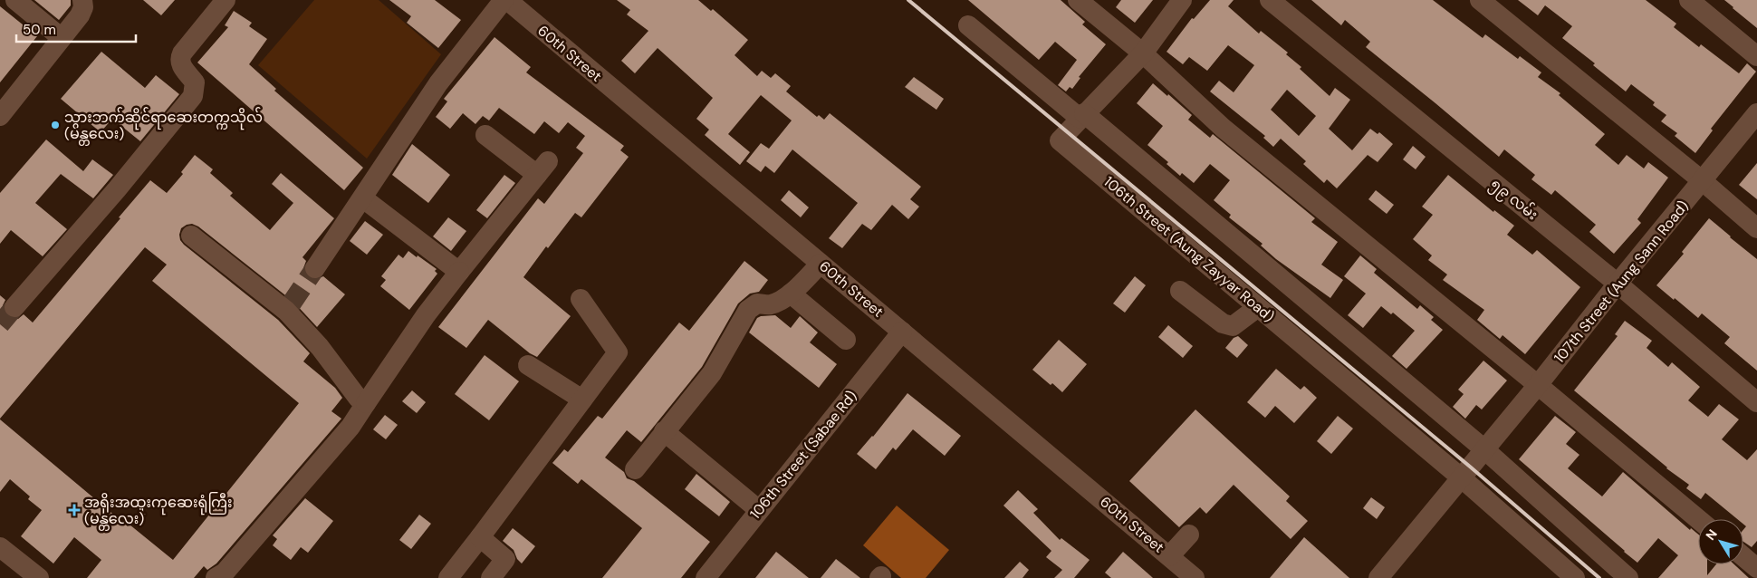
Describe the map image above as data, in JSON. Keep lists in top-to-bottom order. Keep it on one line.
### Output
{"streets":{"street":["60th Street","၅၉ လမ်း","106th Street (Aung Zayyar Road)","107th Street (Aung Sann Road)","106th Street (Sabae Rd)"]},"crossings":[["60th Street","106th Street (Sabae Rd)"],["၅၉ လမ်း","107th Street (Aung Sann Road)"],["106th Street (Aung Zayyar Road)","107th Street (Aung Sann Road)"]],"places":{"other":["သွားဘက်ဆိုင်ရာဆေးတက္ကသိုလ် (မန္တလေး)"],"health":["အရိုးအထူးကုဆေးရုံကြီး (မန္တလေး)"]},"scale_bar":"50 m","north":"top left"}
